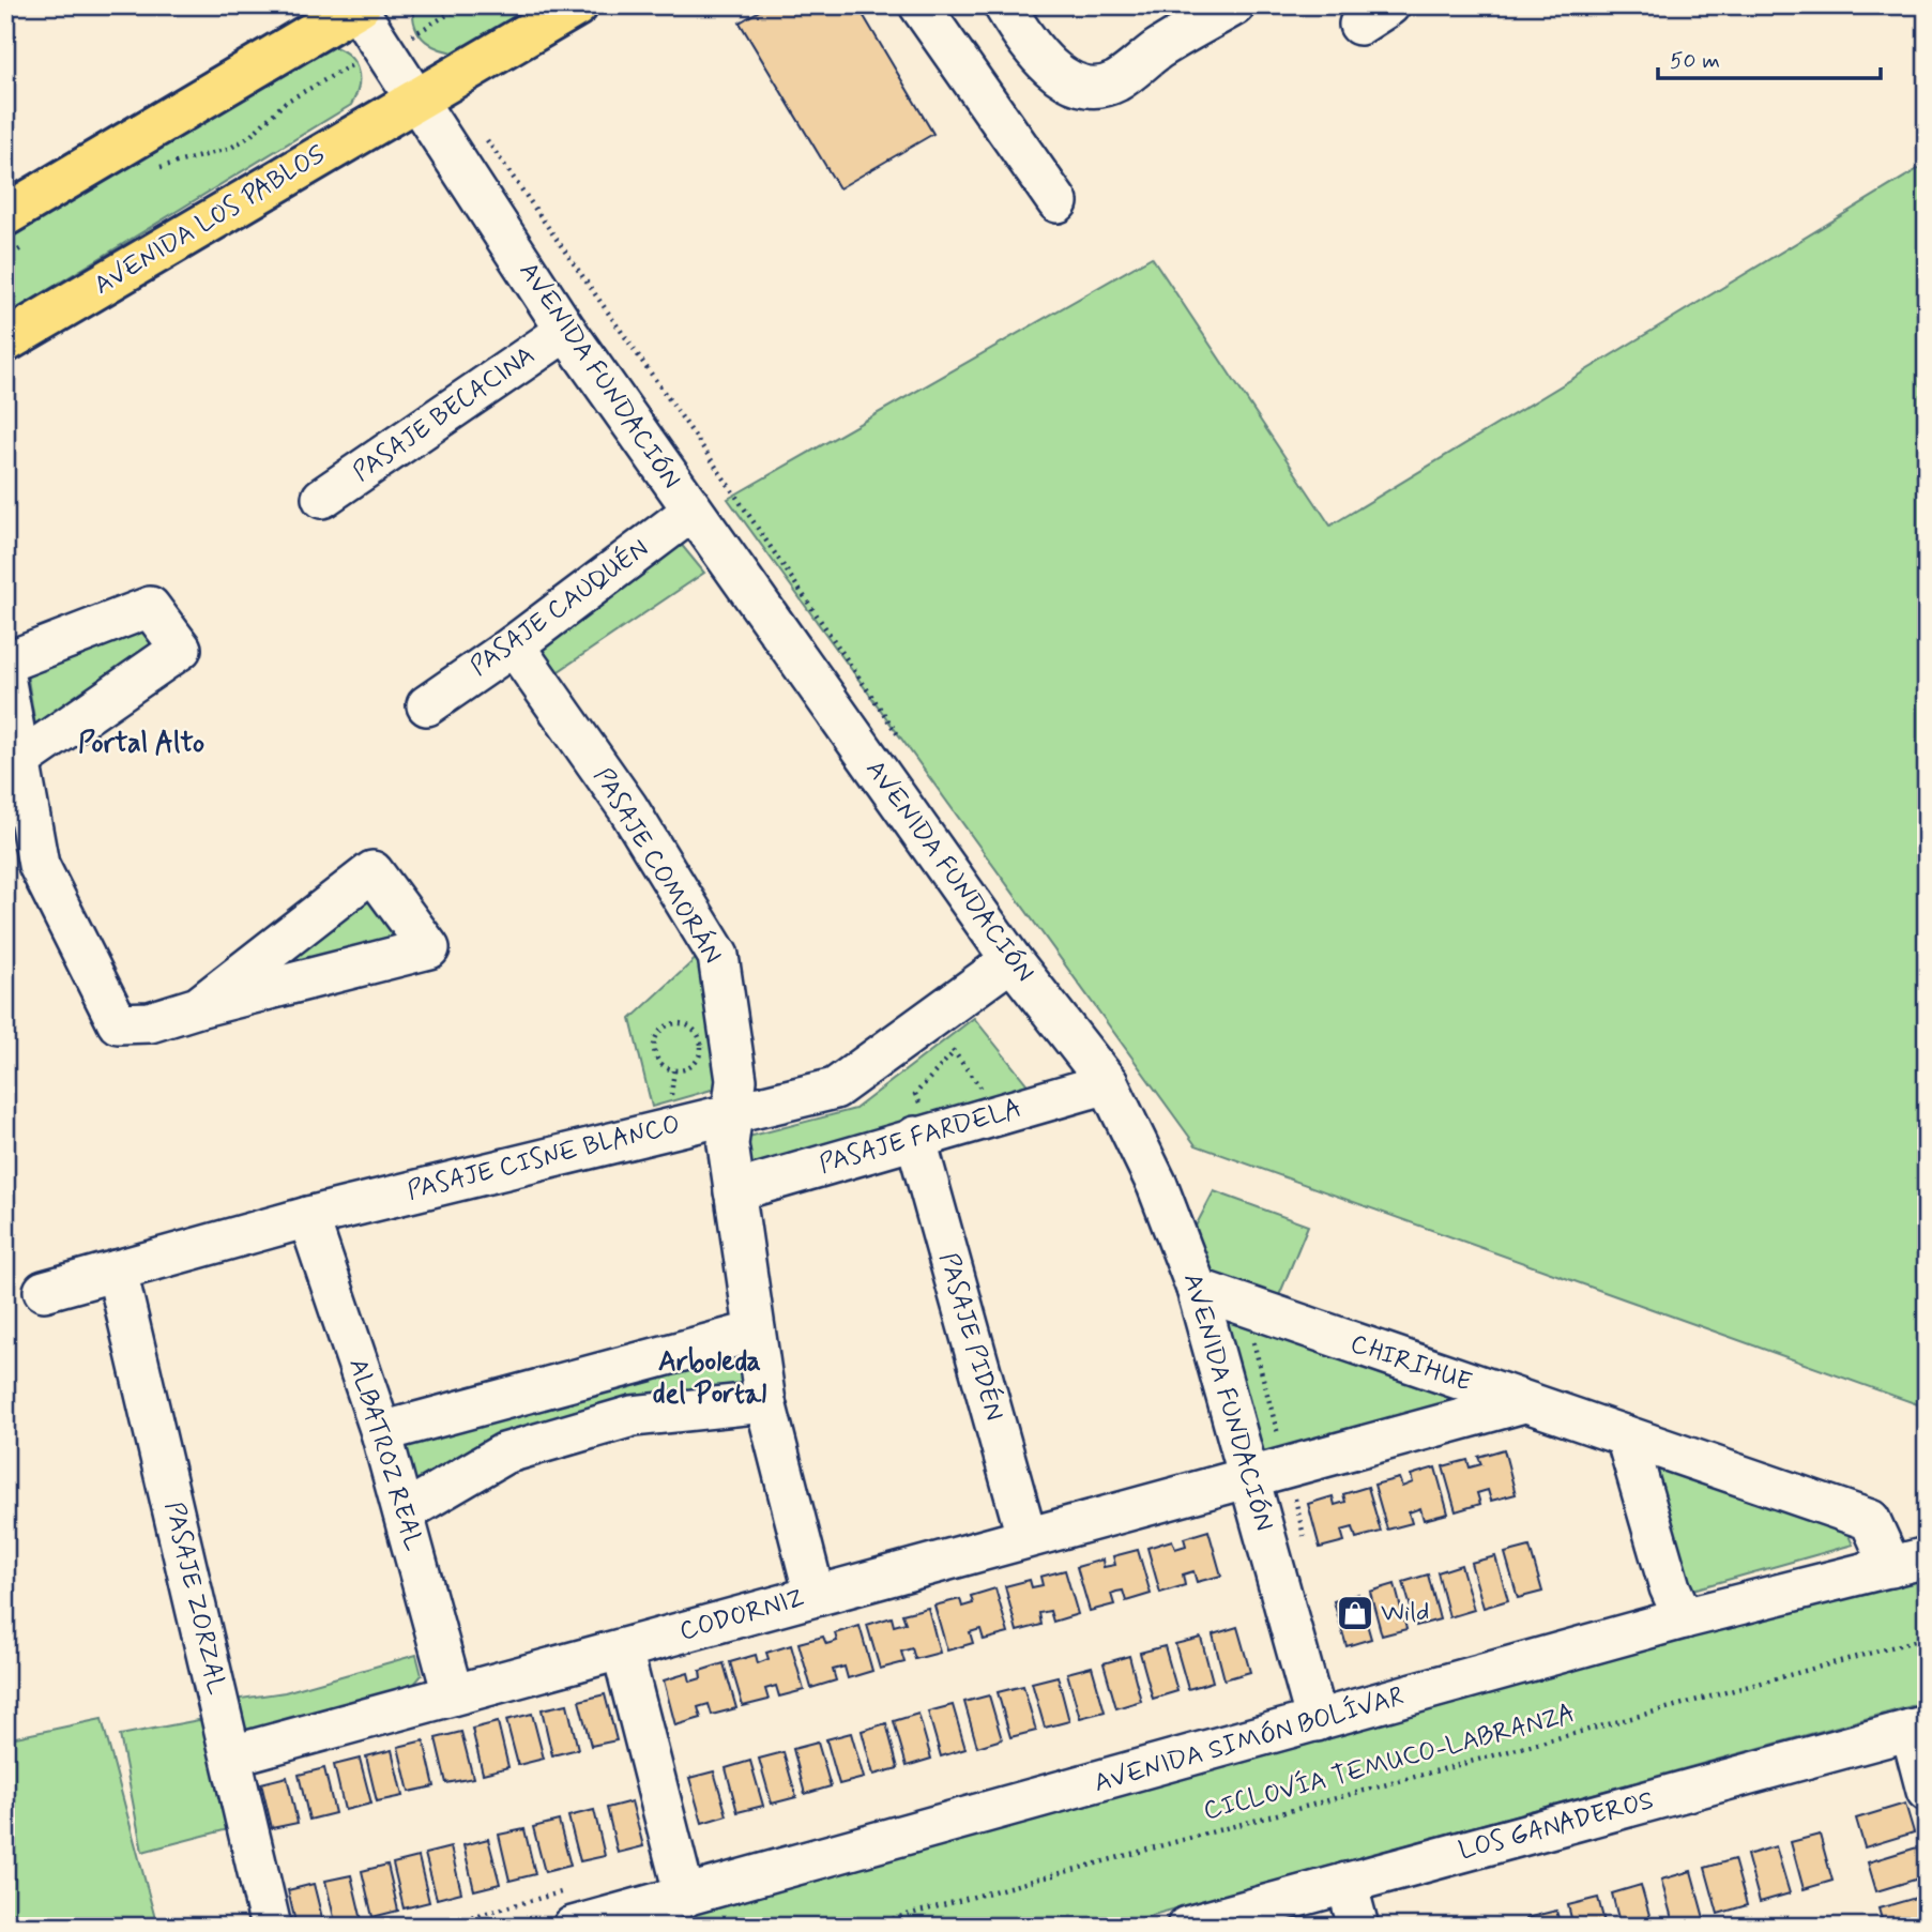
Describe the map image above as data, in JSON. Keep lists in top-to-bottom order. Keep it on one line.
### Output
{"streets":{"main road":["AVENIDA LOS PABLOS"],"street":["AVENIDA FUNDACIÓN","PASAJE BECACINA","PASAJE CAUQUÉN","PASAJE COMORÁN","PASAJE FARDELA","PASAJE CISNE BLANCO","PASAJE PIDÉN","CHIRIHUE","ALBATROZ REAL","PASAJE ZORZAL","CODORNIZ","AVENIDA SIMÓN BOLÍVAR","LOS GANADEROS"],"path":["CICLOVÍA TEMUCO-LABRANZA"]},"crossings":[["AVENIDA LOS PABLOS","AVENIDA FUNDACIÓN"],["AVENIDA FUNDACIÓN","PASAJE BECACINA"],["AVENIDA FUNDACIÓN","PASAJE CAUQUÉN"],["AVENIDA FUNDACIÓN","PASAJE FARDELA"],["AVENIDA FUNDACIÓN","PASAJE CISNE BLANCO"],["AVENIDA FUNDACIÓN","CHIRIHUE"],["AVENIDA FUNDACIÓN","CODORNIZ"],["AVENIDA FUNDACIÓN","AVENIDA SIMÓN BOLÍVAR"],["PASAJE CAUQUÉN","PASAJE COMORÁN"],["PASAJE COMORÁN","PASAJE FARDELA"],["PASAJE COMORÁN","PASAJE CISNE BLANCO"],["PASAJE COMORÁN","CODORNIZ"],["PASAJE FARDELA","PASAJE PIDÉN"],["PASAJE CISNE BLANCO","ALBATROZ REAL"],["PASAJE CISNE BLANCO","PASAJE ZORZAL"],["PASAJE PIDÉN","CODORNIZ"],["CHIRIHUE","CODORNIZ"],["CHIRIHUE","AVENIDA SIMÓN BOLÍVAR"],["ALBATROZ REAL","CODORNIZ"],["PASAJE ZORZAL","CODORNIZ"]],"districts":["Portal Alto","Arboleda del Portal"],"places":{"shop":["Wild"]},"scale_bar":"50 m"}
